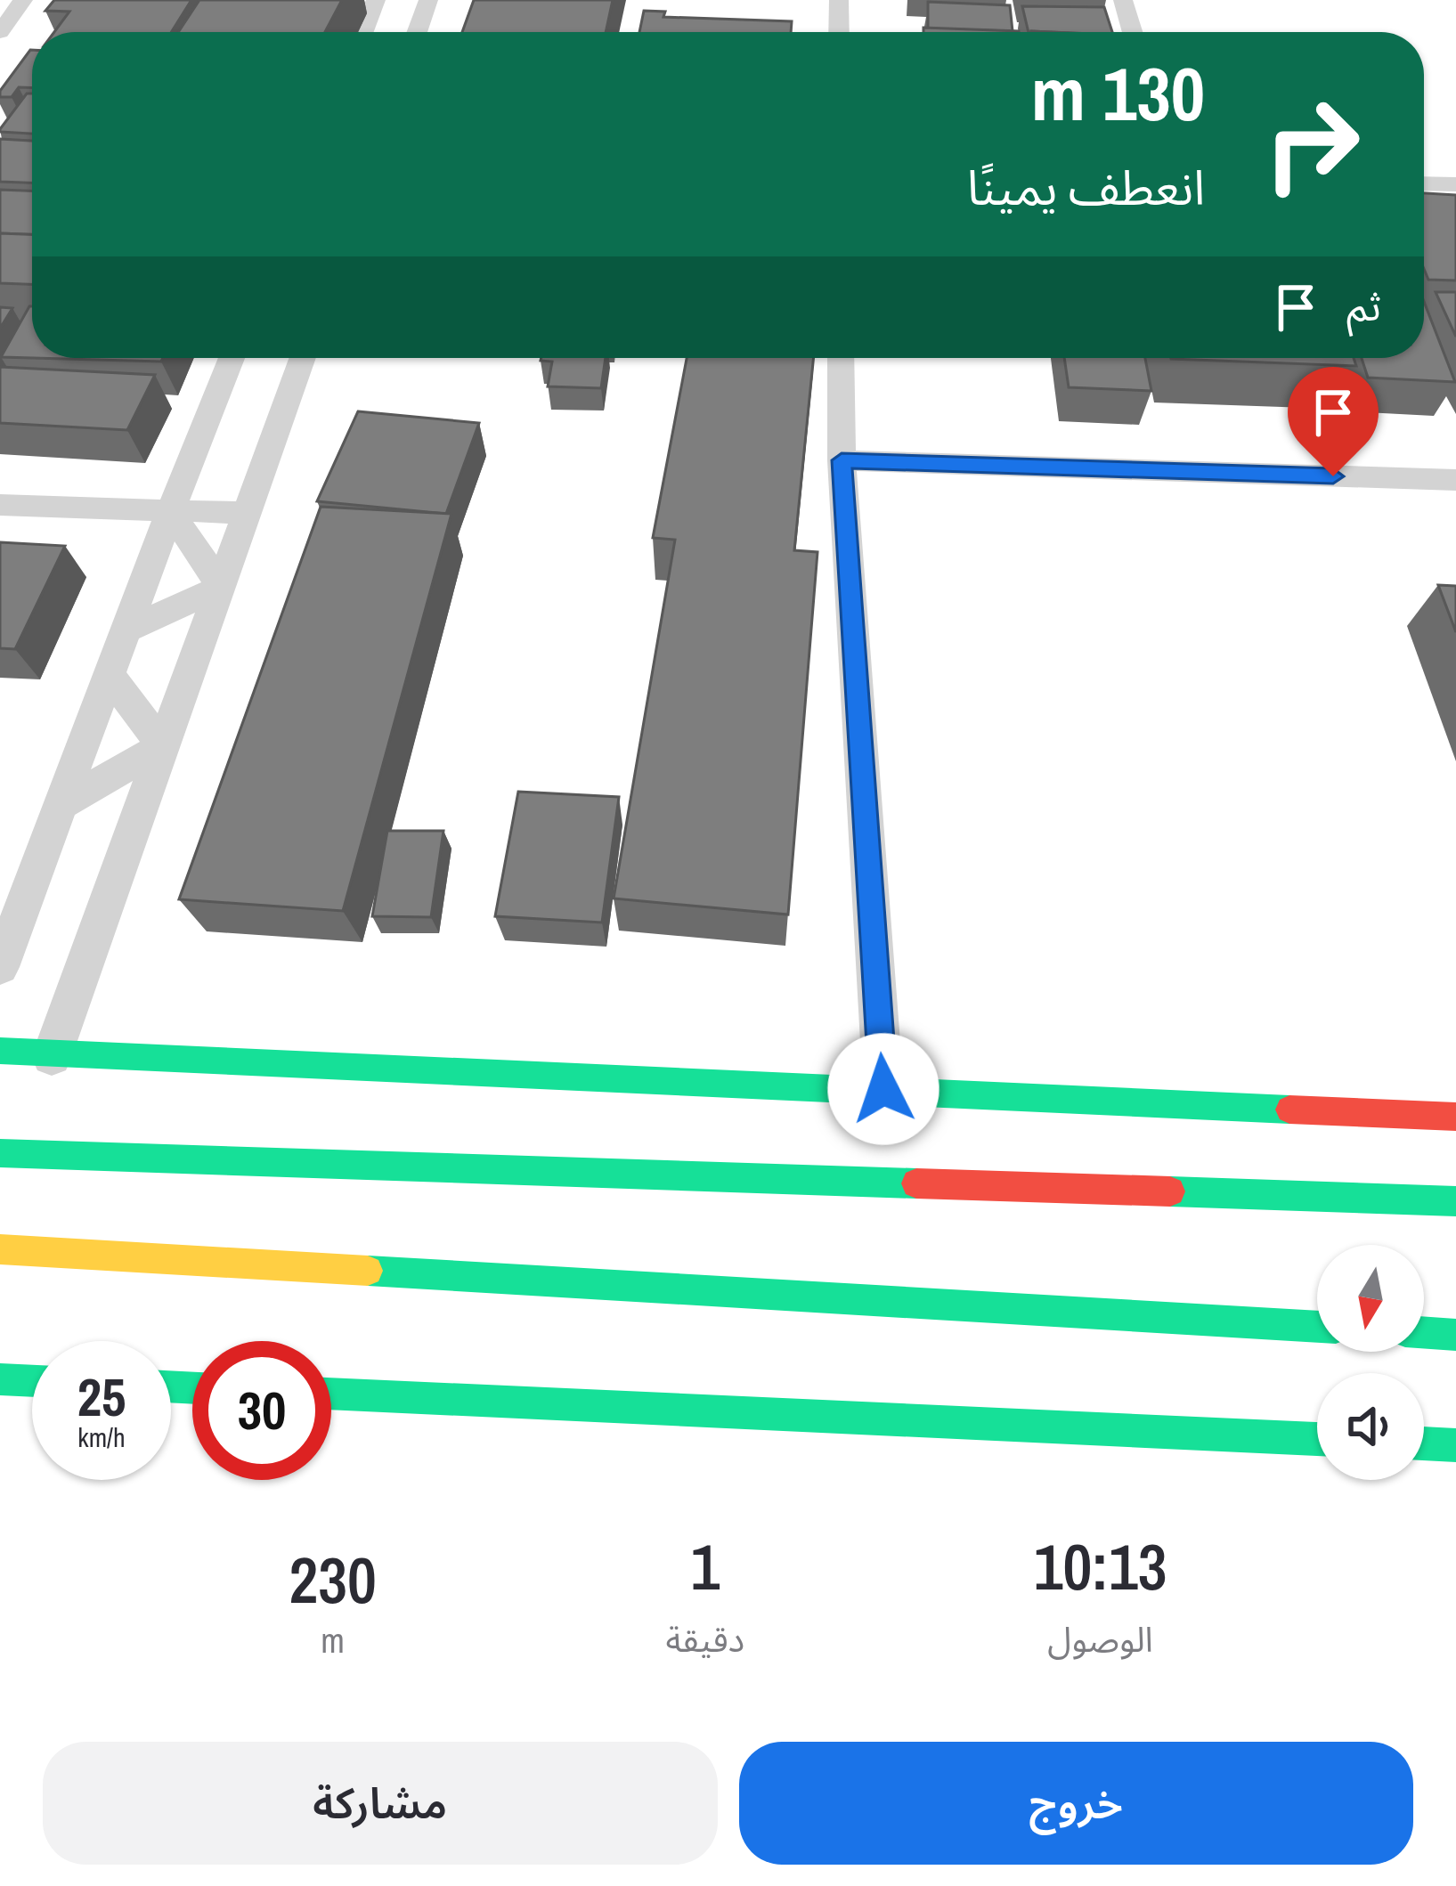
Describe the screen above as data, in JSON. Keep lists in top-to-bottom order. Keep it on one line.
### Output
{"north":"bottom","page":{"turn":["130 m","انعطف يمينًا"],"then":"ثم","speed":"25 km/h","limit":"30","eta":["10:13","الوصول","1","دقيقة","230","m"],"buttons":["خروج","مشاركة"]}}
